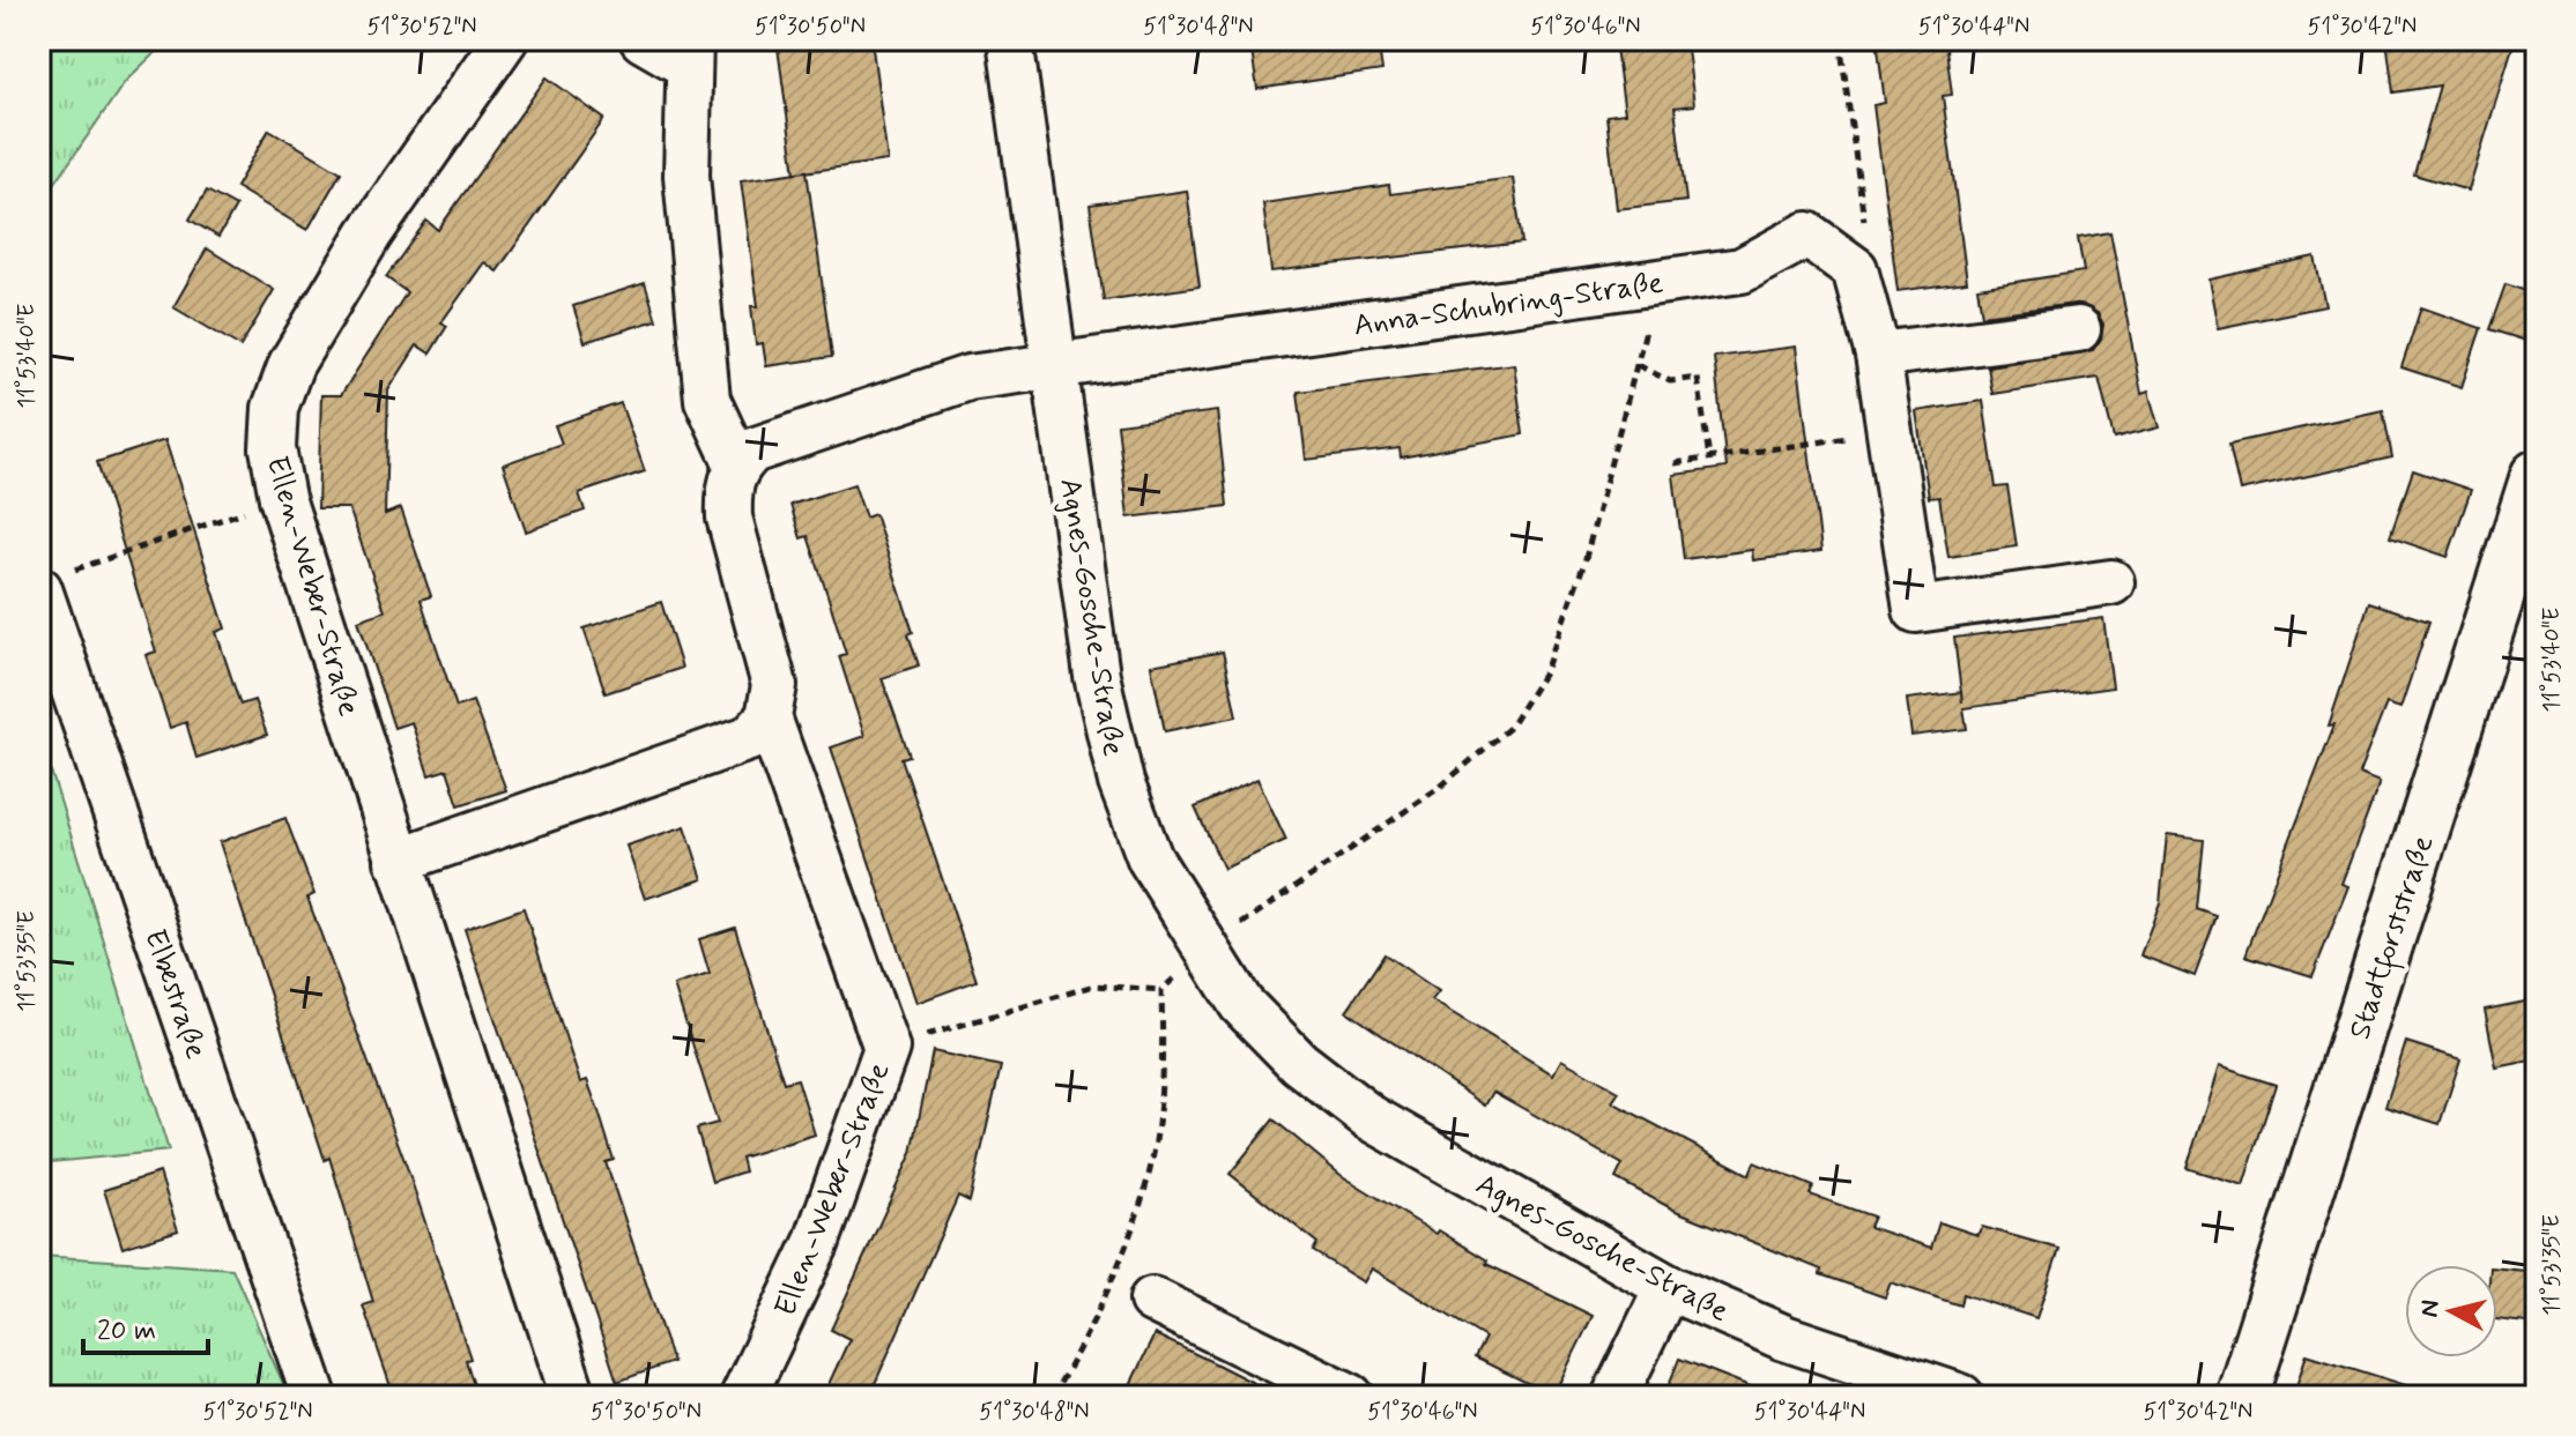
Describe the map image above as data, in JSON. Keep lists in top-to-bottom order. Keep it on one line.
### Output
{"streets":{"main road":["Stadtforststraße"],"street":["Anna-Schubring-Straße","Ellen-Weber-Straße","Agnes-Gosche-Straße","Elbestraße"]},"crossings":[["Anna-Schubring-Straße","Agnes-Gosche-Straße"]],"scale_bar":"20 m","north":"left","coordinates":["51°30'52\"N","51°30'50\"N","51°30'48\"N","51°30'46\"N","51°30'44\"N","51°30'42\"N","11°53'40\"E","11°53'35\"E"]}
